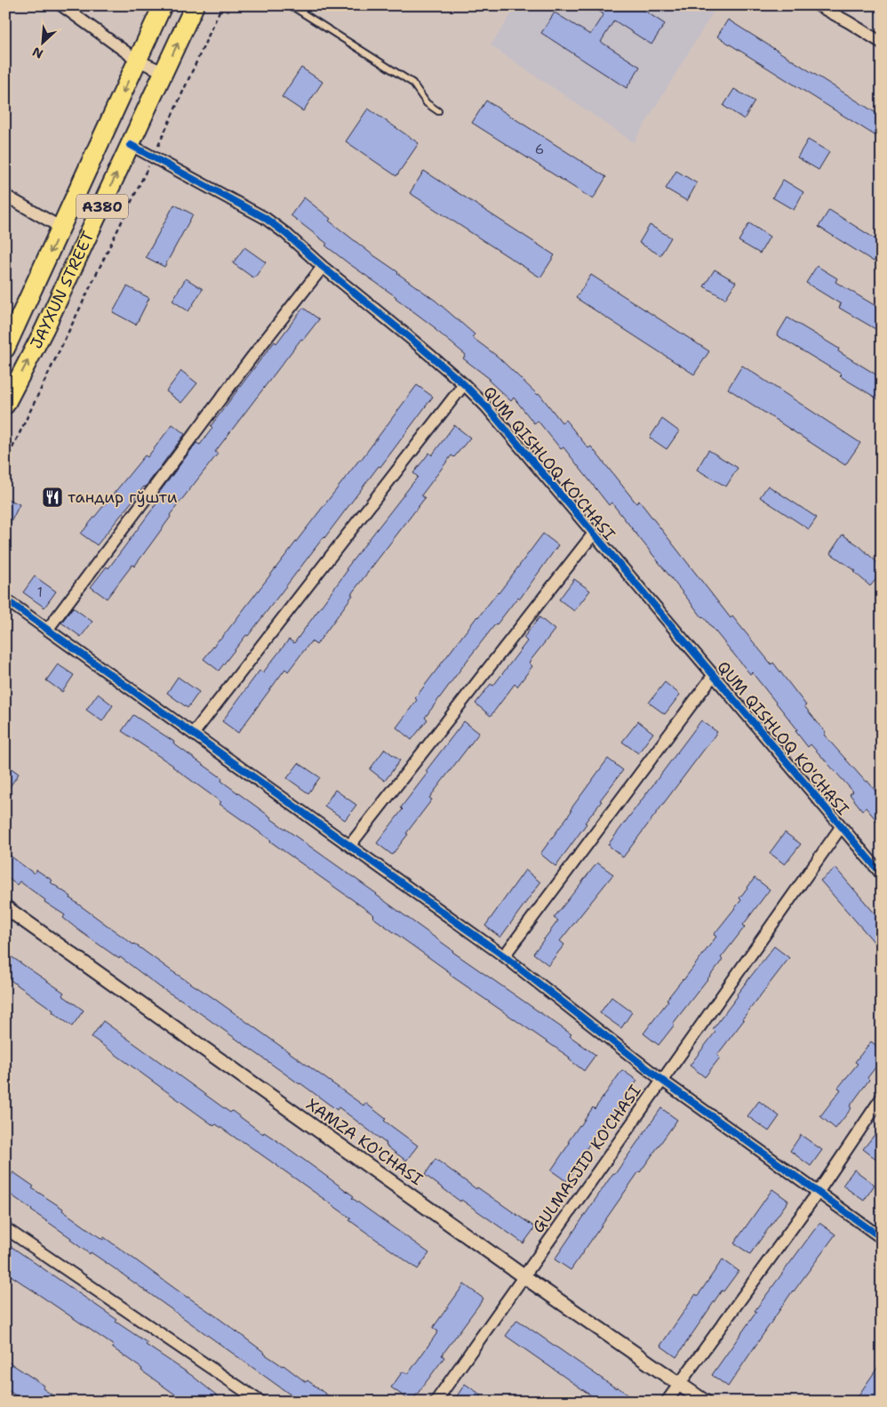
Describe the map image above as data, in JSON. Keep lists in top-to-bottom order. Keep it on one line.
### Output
{"streets":{"highway":["A380","JAYXUN STREET"],"street":["QUM QISHLOQ KO'CHASI","XAMZA KO'CHASI","GULMASJID KO'CHASI"]},"crossings":[["JAYXUN STREET","QUM QISHLOQ KO'CHASI"],["QUM QISHLOQ KO'CHASI","GULMASJID KO'CHASI"],["XAMZA KO'CHASI","GULMASJID KO'CHASI"]],"places":{"restaurant":["тандир гўшти"]},"house_numbers":["6","1"],"north":"bottom left"}
